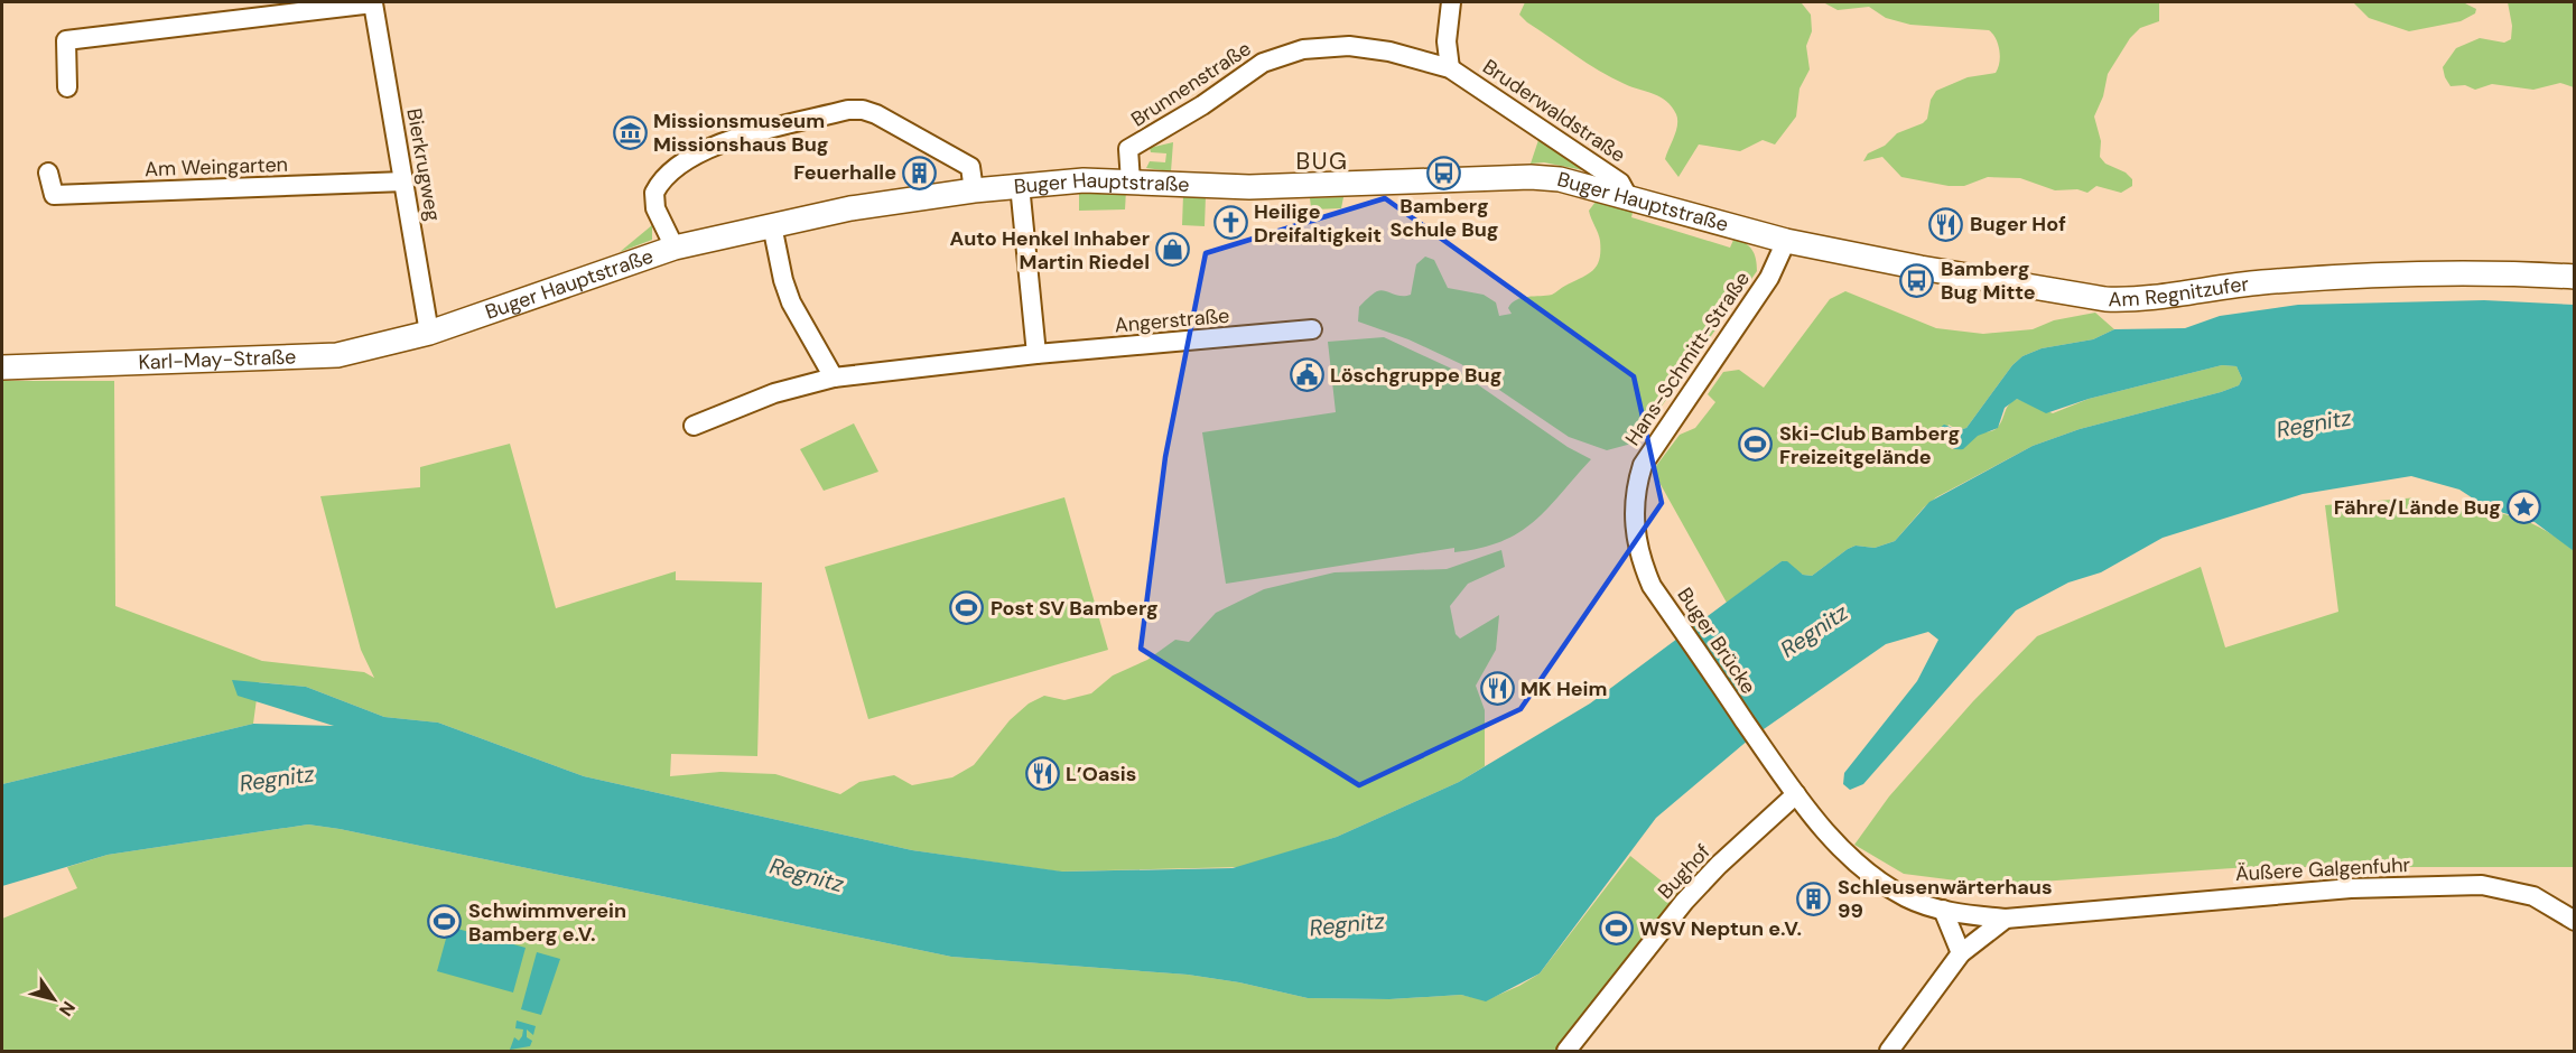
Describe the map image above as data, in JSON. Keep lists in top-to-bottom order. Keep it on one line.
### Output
{"streets":{"street":["Brunnenstraße","Bruderwaldstraße","Bierkrugweg","Am Weingarten","Buger Hauptstraße","Am Regnitzufer","Angerstraße","Karl-May-Straße","Hans-Schmitt-Straße","Buger Brücke","Äußere Galgenfuhr","Bughof"]},"crossings":[["Brunnenstraße","Bruderwaldstraße"],["Brunnenstraße","Buger Hauptstraße"],["Bruderwaldstraße","Buger Hauptstraße"],["Bierkrugweg","Am Weingarten"],["Bierkrugweg","Buger Hauptstraße"],["Bierkrugweg","Karl-May-Straße"],["Buger Hauptstraße","Am Regnitzufer"],["Buger Hauptstraße","Karl-May-Straße"],["Buger Hauptstraße","Hans-Schmitt-Straße"],["Am Regnitzufer","Hans-Schmitt-Straße"],["Hans-Schmitt-Straße","Buger Brücke"],["Buger Brücke","Äußere Galgenfuhr"],["Buger Brücke","Bughof"],["Äußere Galgenfuhr","Bughof"]],"districts":["BUG"],"water":["Regnitz"],"places":{"museum":["Missionsmuseum Missionshaus Bug"],"building":["Feuerhalle","Schleusenwärterhaus 99"],"bus stop":["Bamberg Schule Bug","Bamberg Bug Mitte"],"church":["Heilige Dreifaltigkeit"],"restaurant":["Buger Hof","MK Heim","L’Oasis"],"shop":["Auto Henkel Inhaber Martin Riedel"],"public building":["Löschgruppe Bug"],"sports":["Ski-Club Bamberg Freizeitgelände","Post SV Bamberg","Schwimmverein Bamberg e.V.","WSV Neptun e.V."],"place":["Fähre/Lände Bug"]},"north":"bottom right"}
